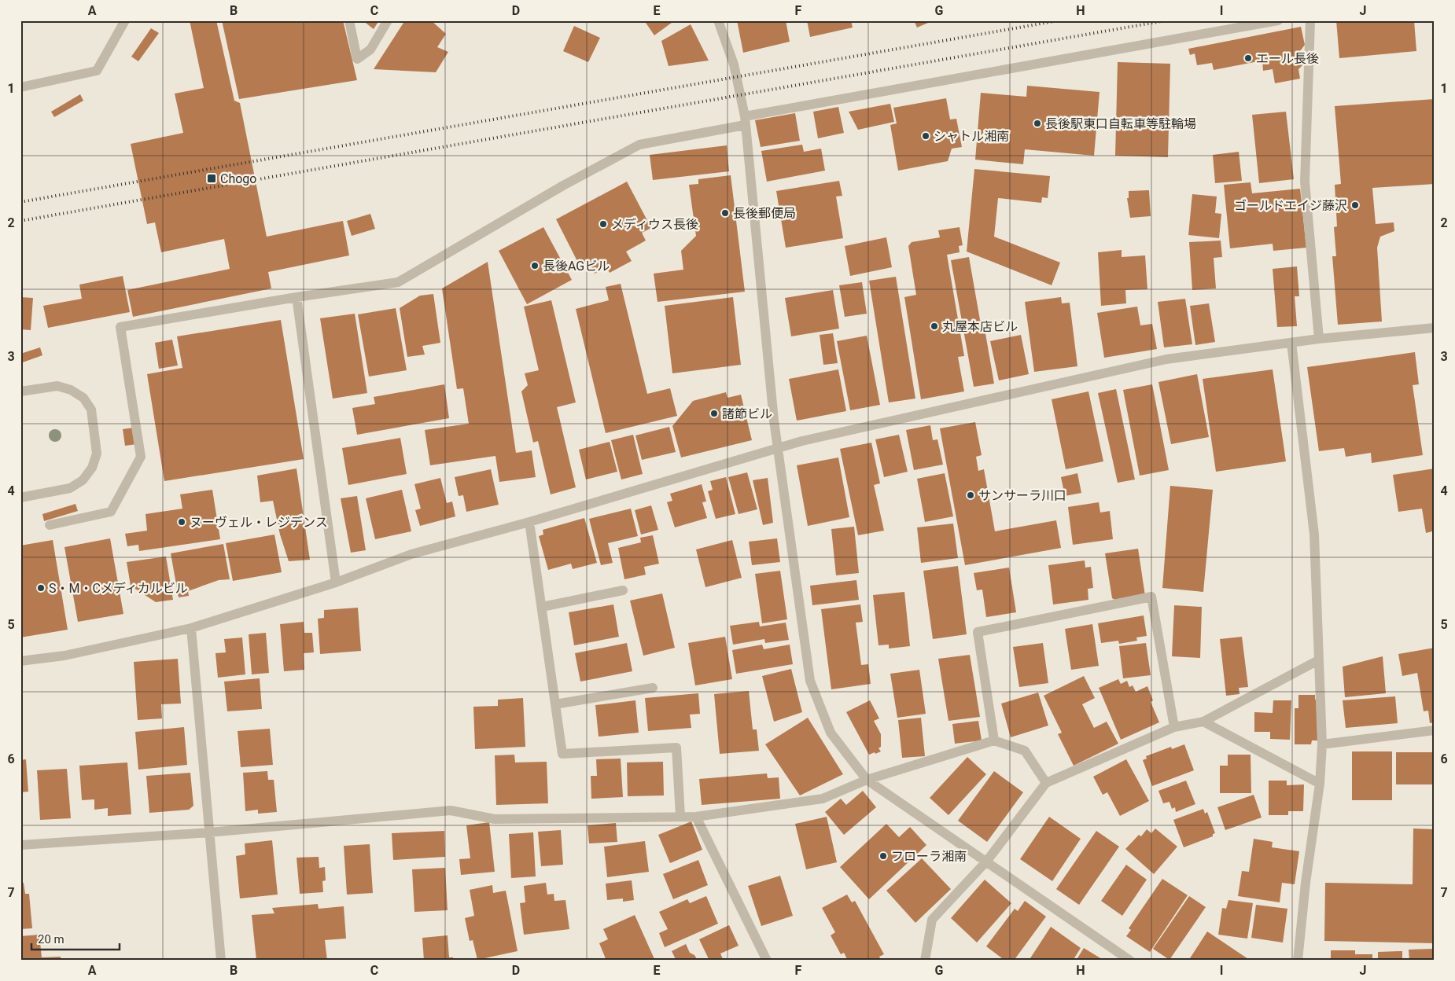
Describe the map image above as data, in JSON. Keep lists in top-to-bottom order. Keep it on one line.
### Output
{"places":{"other":["エール長後","長後駅東口自転車等駐輪場","シャトル湘南","ゴールドエイジ藤沢","長後郵便局","メディウス長後","長後AGビル","丸屋本店ビル","諸節ビル","サンサーラ川口","ヌーヴェル・レジデンス","S・M・Cメディカルビル","フローラ湘南"],"transit":["Chogo"]},"scale_bar":"20 m","grid":{"columns":["A","B","C","D","E","F","G","H","I","J"],"rows":["1","2","3","4","5","6","7"]}}
